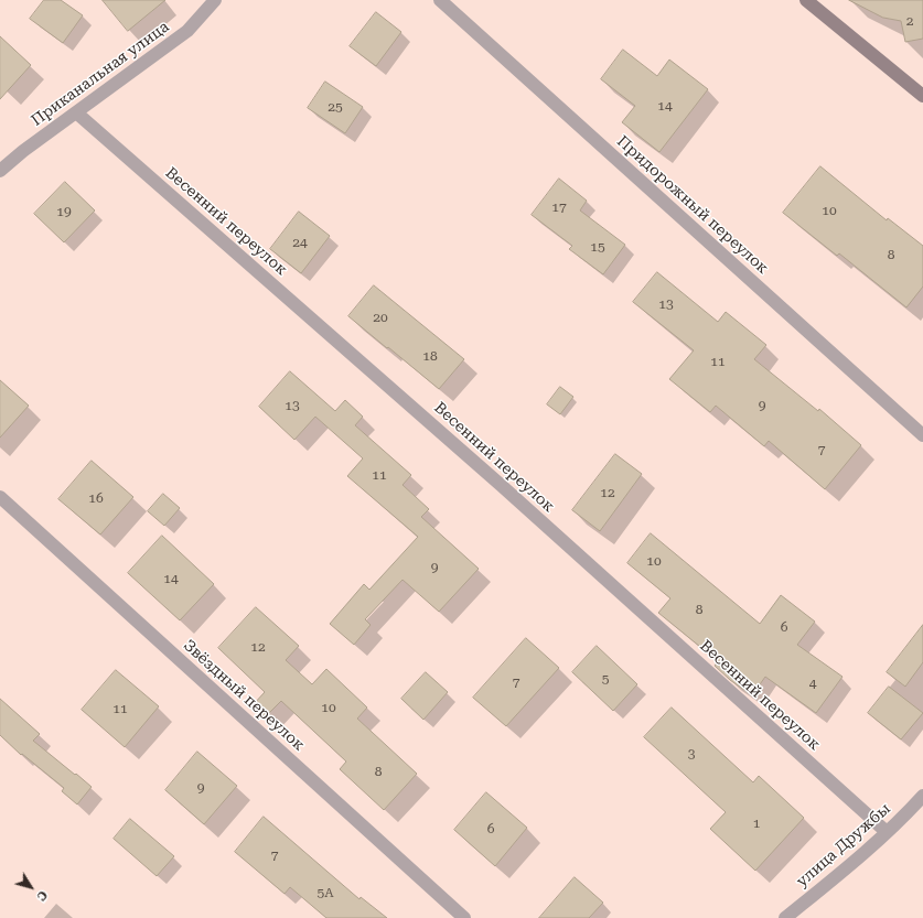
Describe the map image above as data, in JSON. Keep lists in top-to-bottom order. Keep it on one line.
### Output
{"streets":{"street":["Приканальная улица","Придорожный переулок","Весенний переулок","Звёздный переулок","улица Дружбы"]},"crossings":[["Приканальная улица","Весенний переулок"],["Весенний переулок","улица Дружбы"]],"house_numbers":["2","14","25","17","10","19","24","15","8","13","20","18","11","13","9","7","11","12","16","10","9","14","8","6","12","5","7","4","10","11","3","8","9","1","6","7","5А"],"north":"bottom right"}
